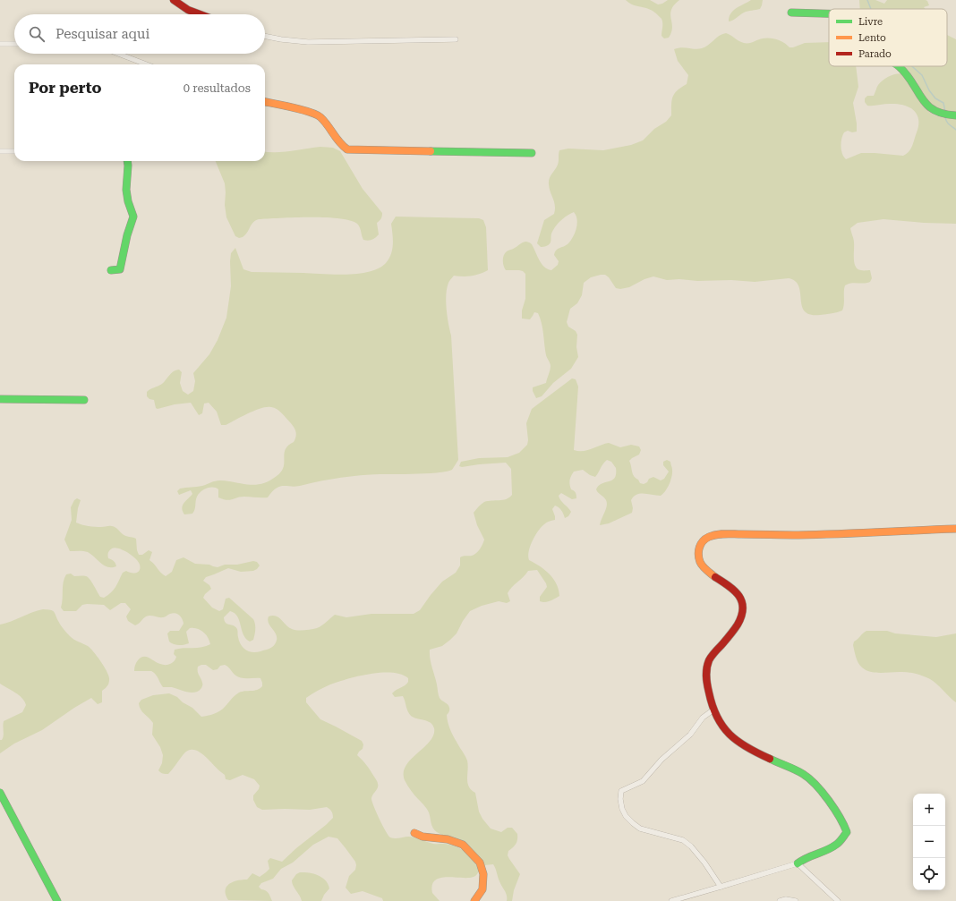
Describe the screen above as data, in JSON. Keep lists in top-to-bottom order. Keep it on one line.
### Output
{"legend":["Livre","Lento","Parado"],"page":{"search":"Pesquisar aqui","heading":["Por perto","0 resultados"],"map_buttons":["+","−"]}}
